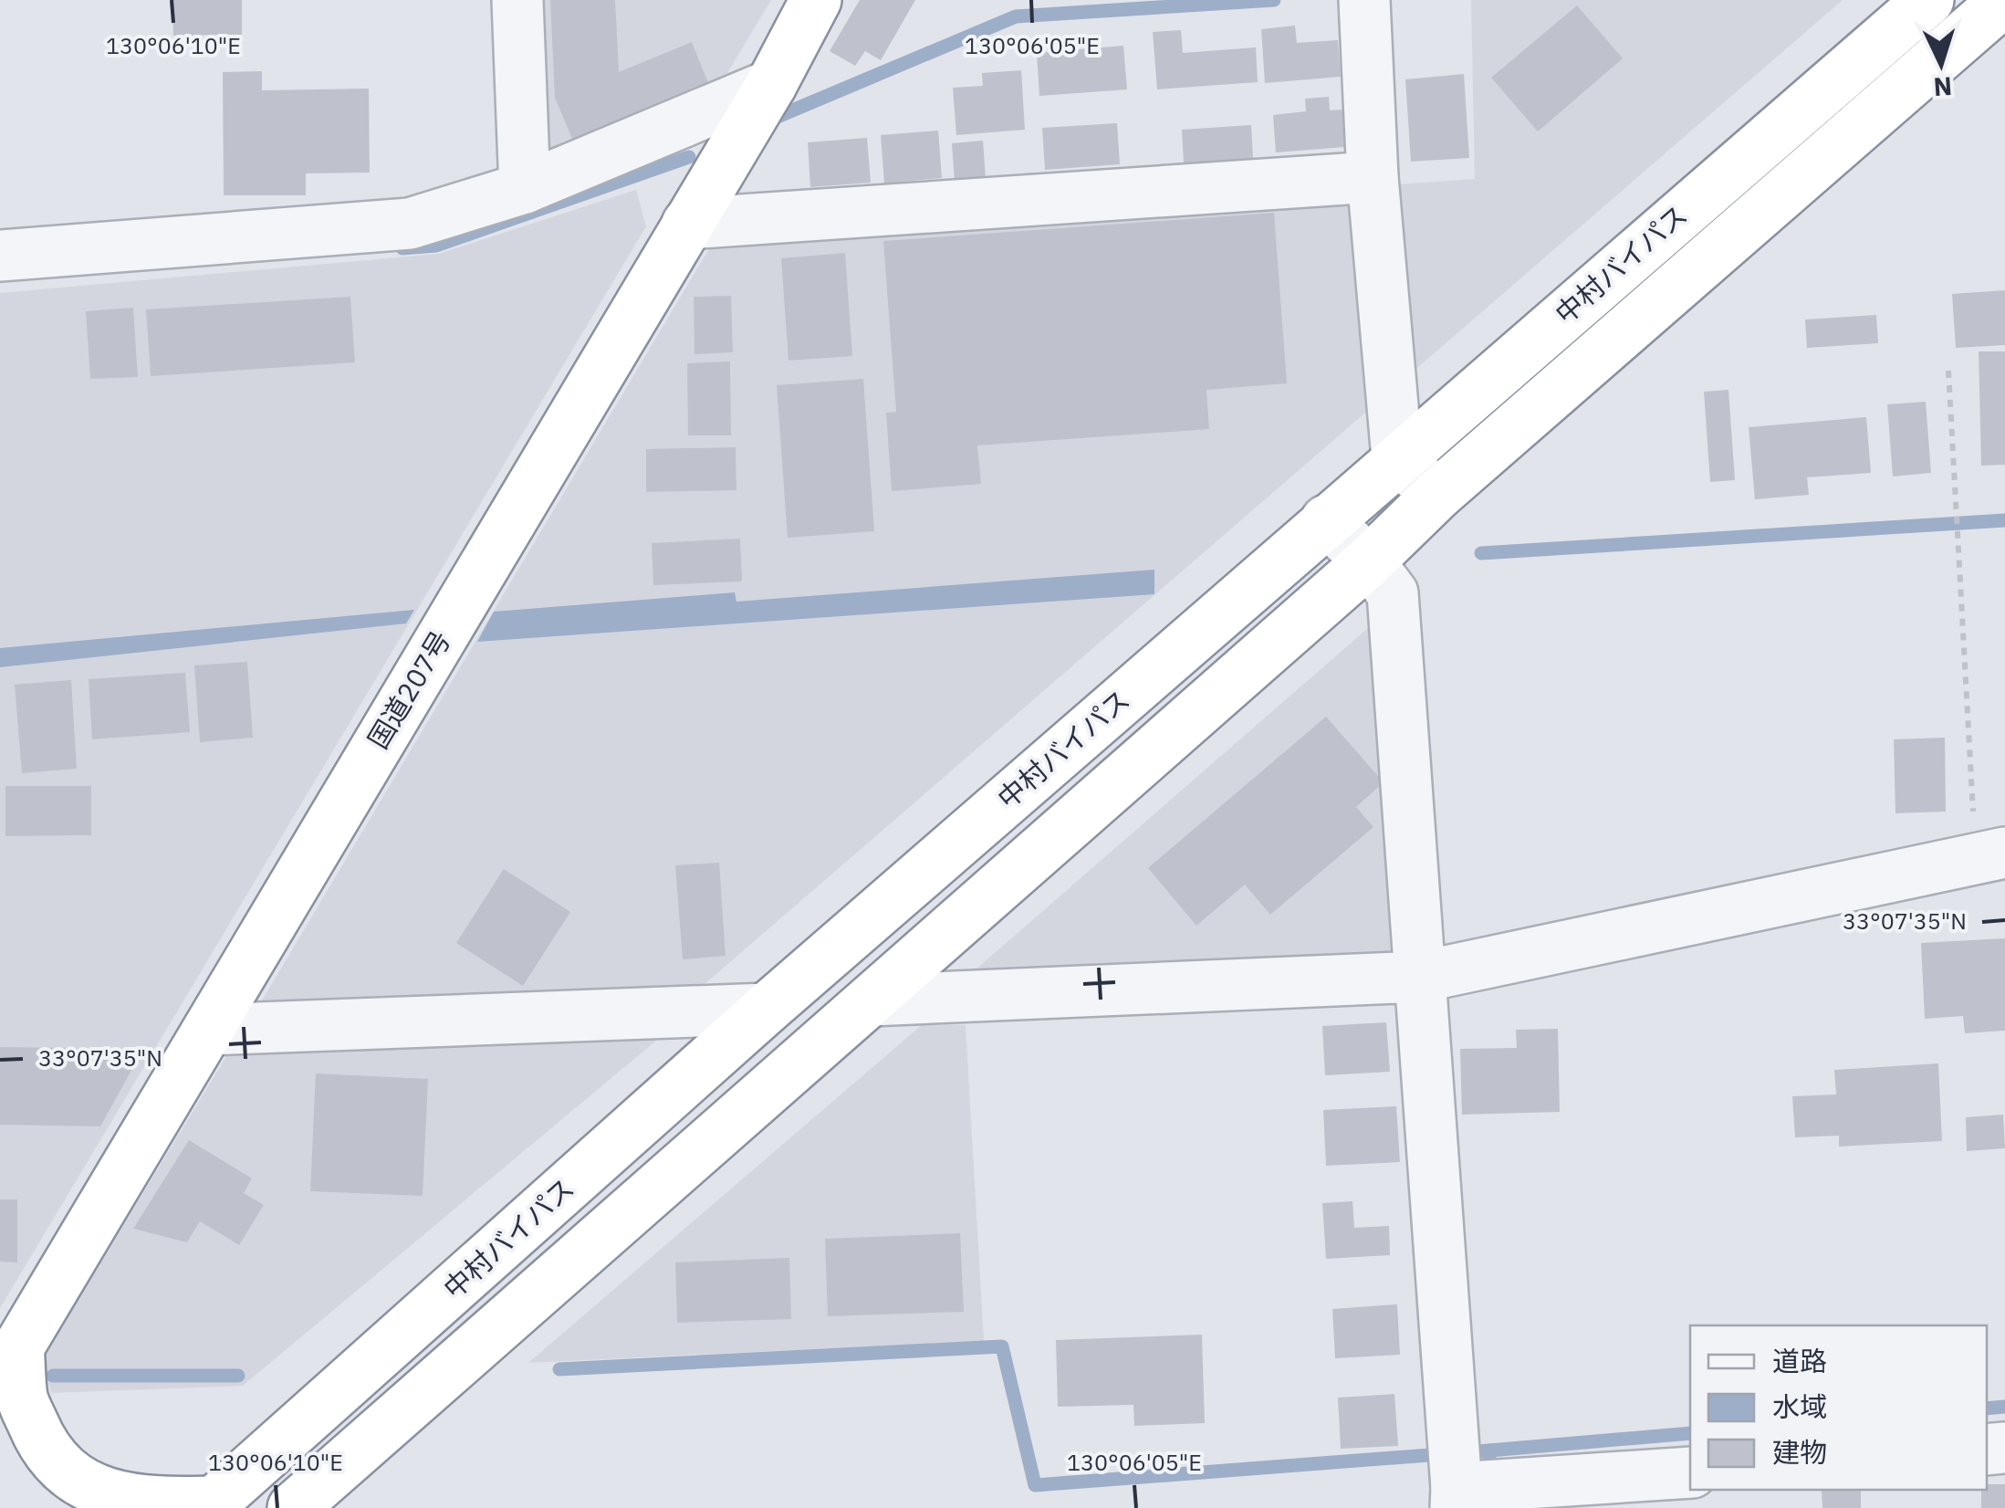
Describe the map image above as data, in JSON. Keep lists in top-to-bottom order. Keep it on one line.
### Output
{"streets":{"highway":["中村バイパス","国道207号"]},"legend":["道路","水域","建物"],"north":"bottom","coordinates":["130°06'10\"E","130°06'05\"E","33°07'35\"N"]}
